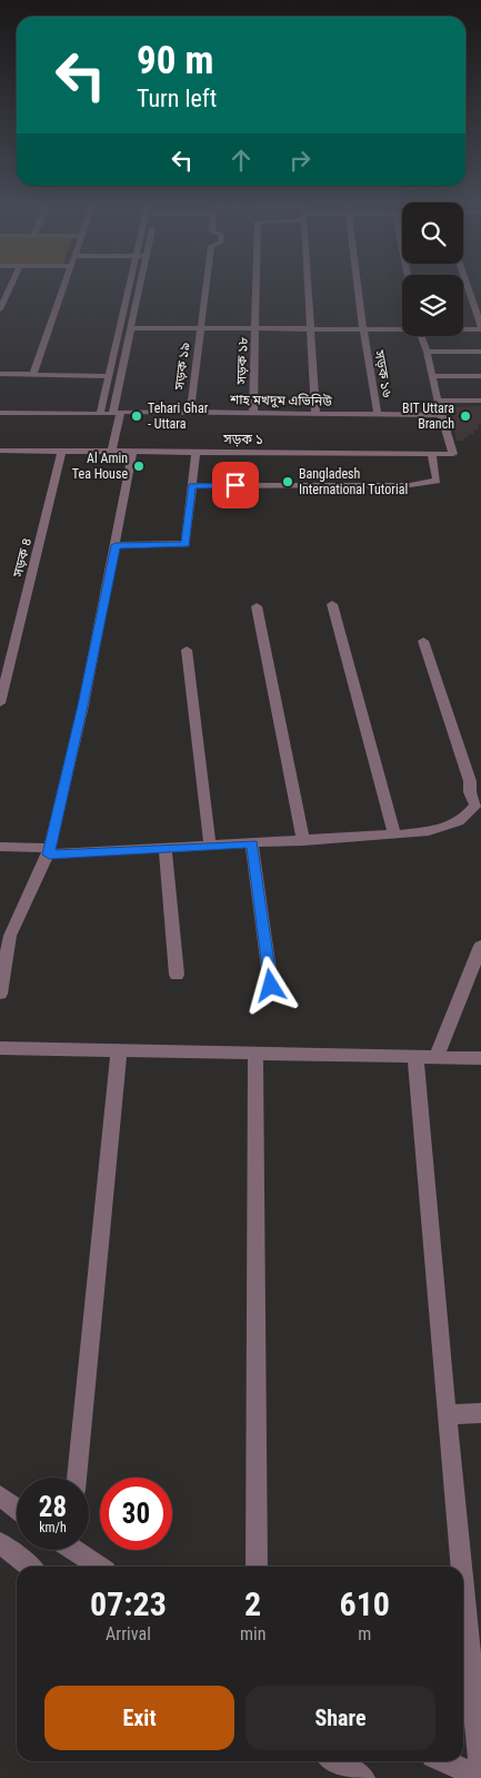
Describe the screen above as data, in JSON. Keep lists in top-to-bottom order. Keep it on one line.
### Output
{"streets":{"street":["সড়ক ১৮","সড়ক ১৯","সড়ক ১৬","শাহ মখদুম এভিনিউ","সড়ক ১","সড়ক ৪"]},"crossings":[["সড়ক ১৮","শাহ মখদুম এভিনিউ"],["সড়ক ১৯","শাহ মখদুম এভিনিউ"],["সড়ক ১৬","শাহ মখদুম এভিনিউ"],["শাহ মখদুম এভিনিউ","সড়ক ১"],["সড়ক ১","সড়ক ৪"]],"places":["Tehari Ghar - Uttara","BIT Uttara Branch","Al Amin Tea House","Bangladesh International Tutorial"],"page":{"turn":["90 m","Turn left"],"speed":"28 km/h","limit":"30","eta":["07:23","Arrival","2","min","610","m"],"buttons":["Exit","Share"]}}
